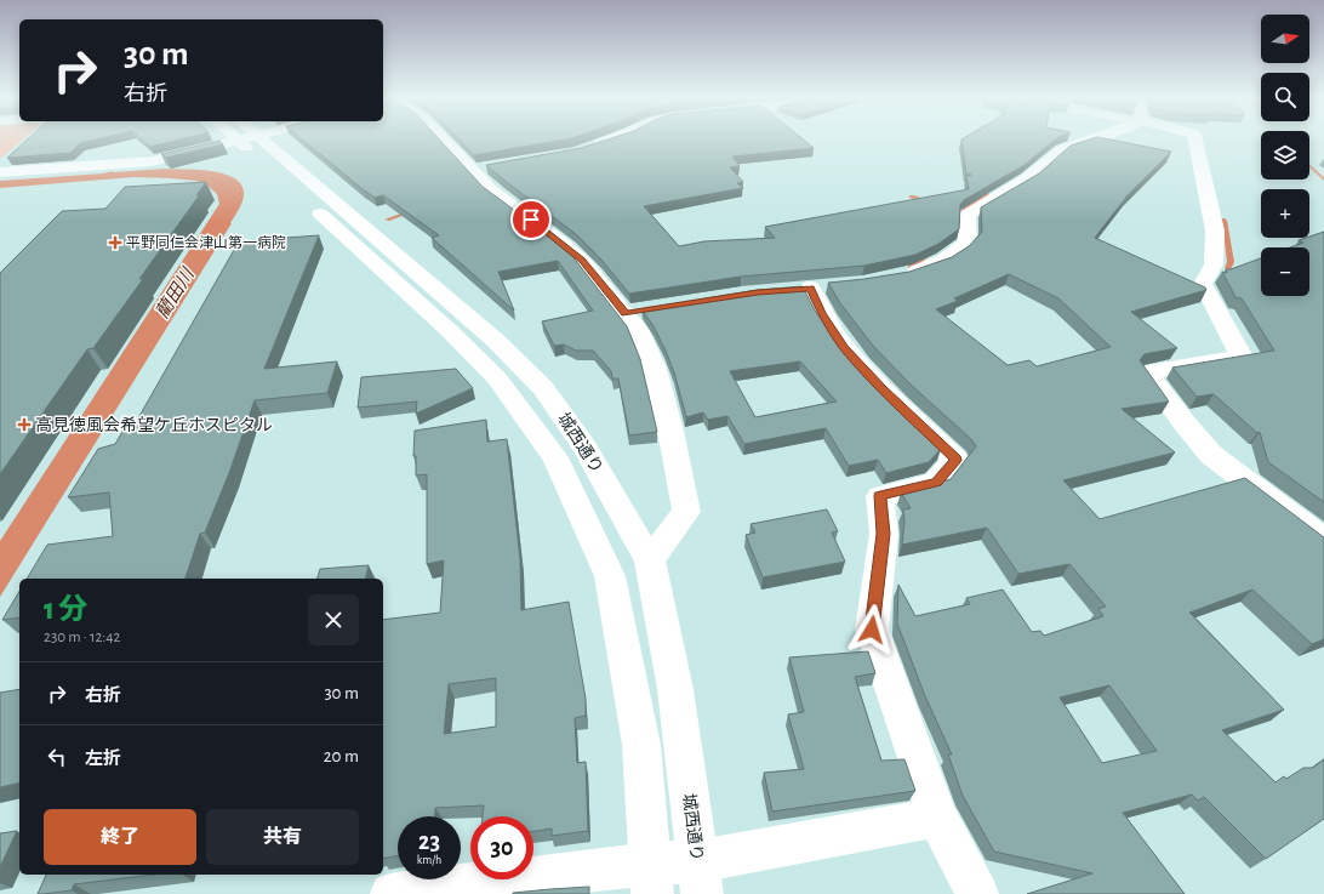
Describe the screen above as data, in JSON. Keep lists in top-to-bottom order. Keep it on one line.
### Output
{"streets":{"street":["城西通り"]},"water":["藺田川"],"places":{"health":["平野同仁会津山第一病院","高見徳風会希望ケ丘ホスピタル"]},"north":"right","page":{"map_buttons":["+","−"],"turn":["30 m","右折"],"heading":["1 分","230 m · 12:42"],"list":[{"name":"右折","value":"30 m"},{"name":"左折","value":"20 m"}],"buttons":["終了","共有"],"speed":"23 km/h","limit":"30"}}
